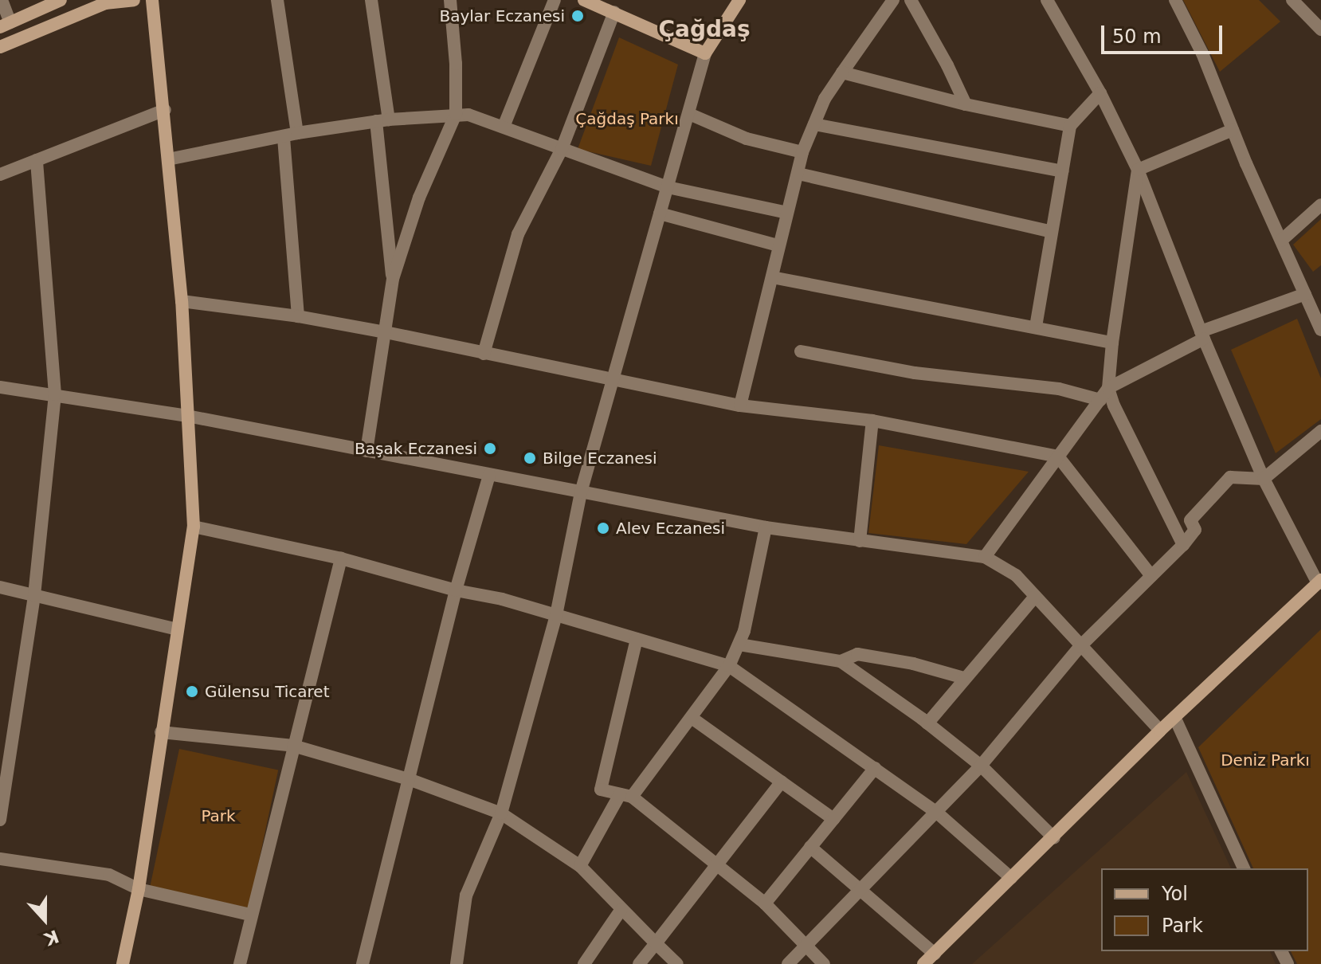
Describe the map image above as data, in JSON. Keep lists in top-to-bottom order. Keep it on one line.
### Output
{"districts":["Çağdaş"],"parks":["Çağdaş Parkı","Deniz Parkı","Park"],"places":["Baylar Eczanesi","Başak Eczanesi","Bilge Eczanesi","Alev Eczanesi","Gülensu Ticaret"],"legend":["Yol","Park"],"scale_bar":"50 m","north":"bottom"}
